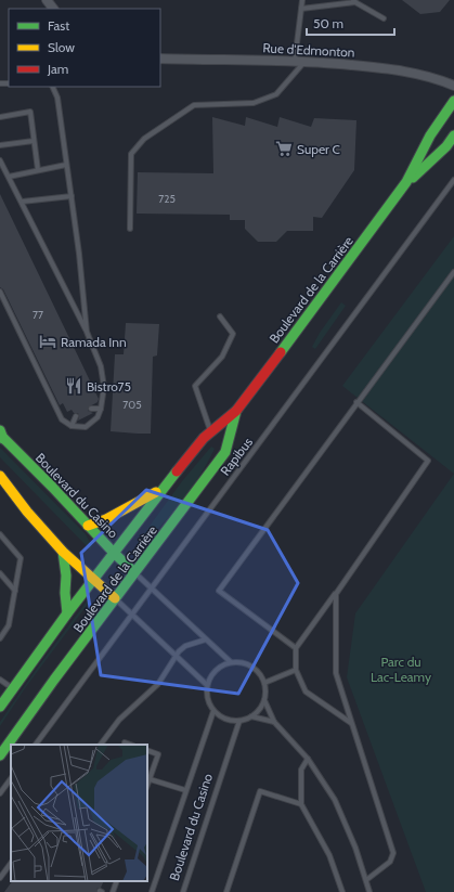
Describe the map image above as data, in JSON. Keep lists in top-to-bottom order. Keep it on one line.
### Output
{"streets":{"main road":["Boulevard de la Carrière","Boulevard du Casino"],"street":["Rue d'Edmonton"],"lane":["Rapibus"]},"crossings":[["Boulevard de la Carrière","Boulevard du Casino"],["Rapibus","Boulevard du Casino"]],"parks":["Parc du Lac-Leamy"],"places":{"supermarket":["Super C"],"hotel":["Ramada Inn"],"restaurant":["Bistro75"]},"house_numbers":["725","77","705"],"legend":["Fast","Slow","Jam"],"scale_bar":"50 m"}
